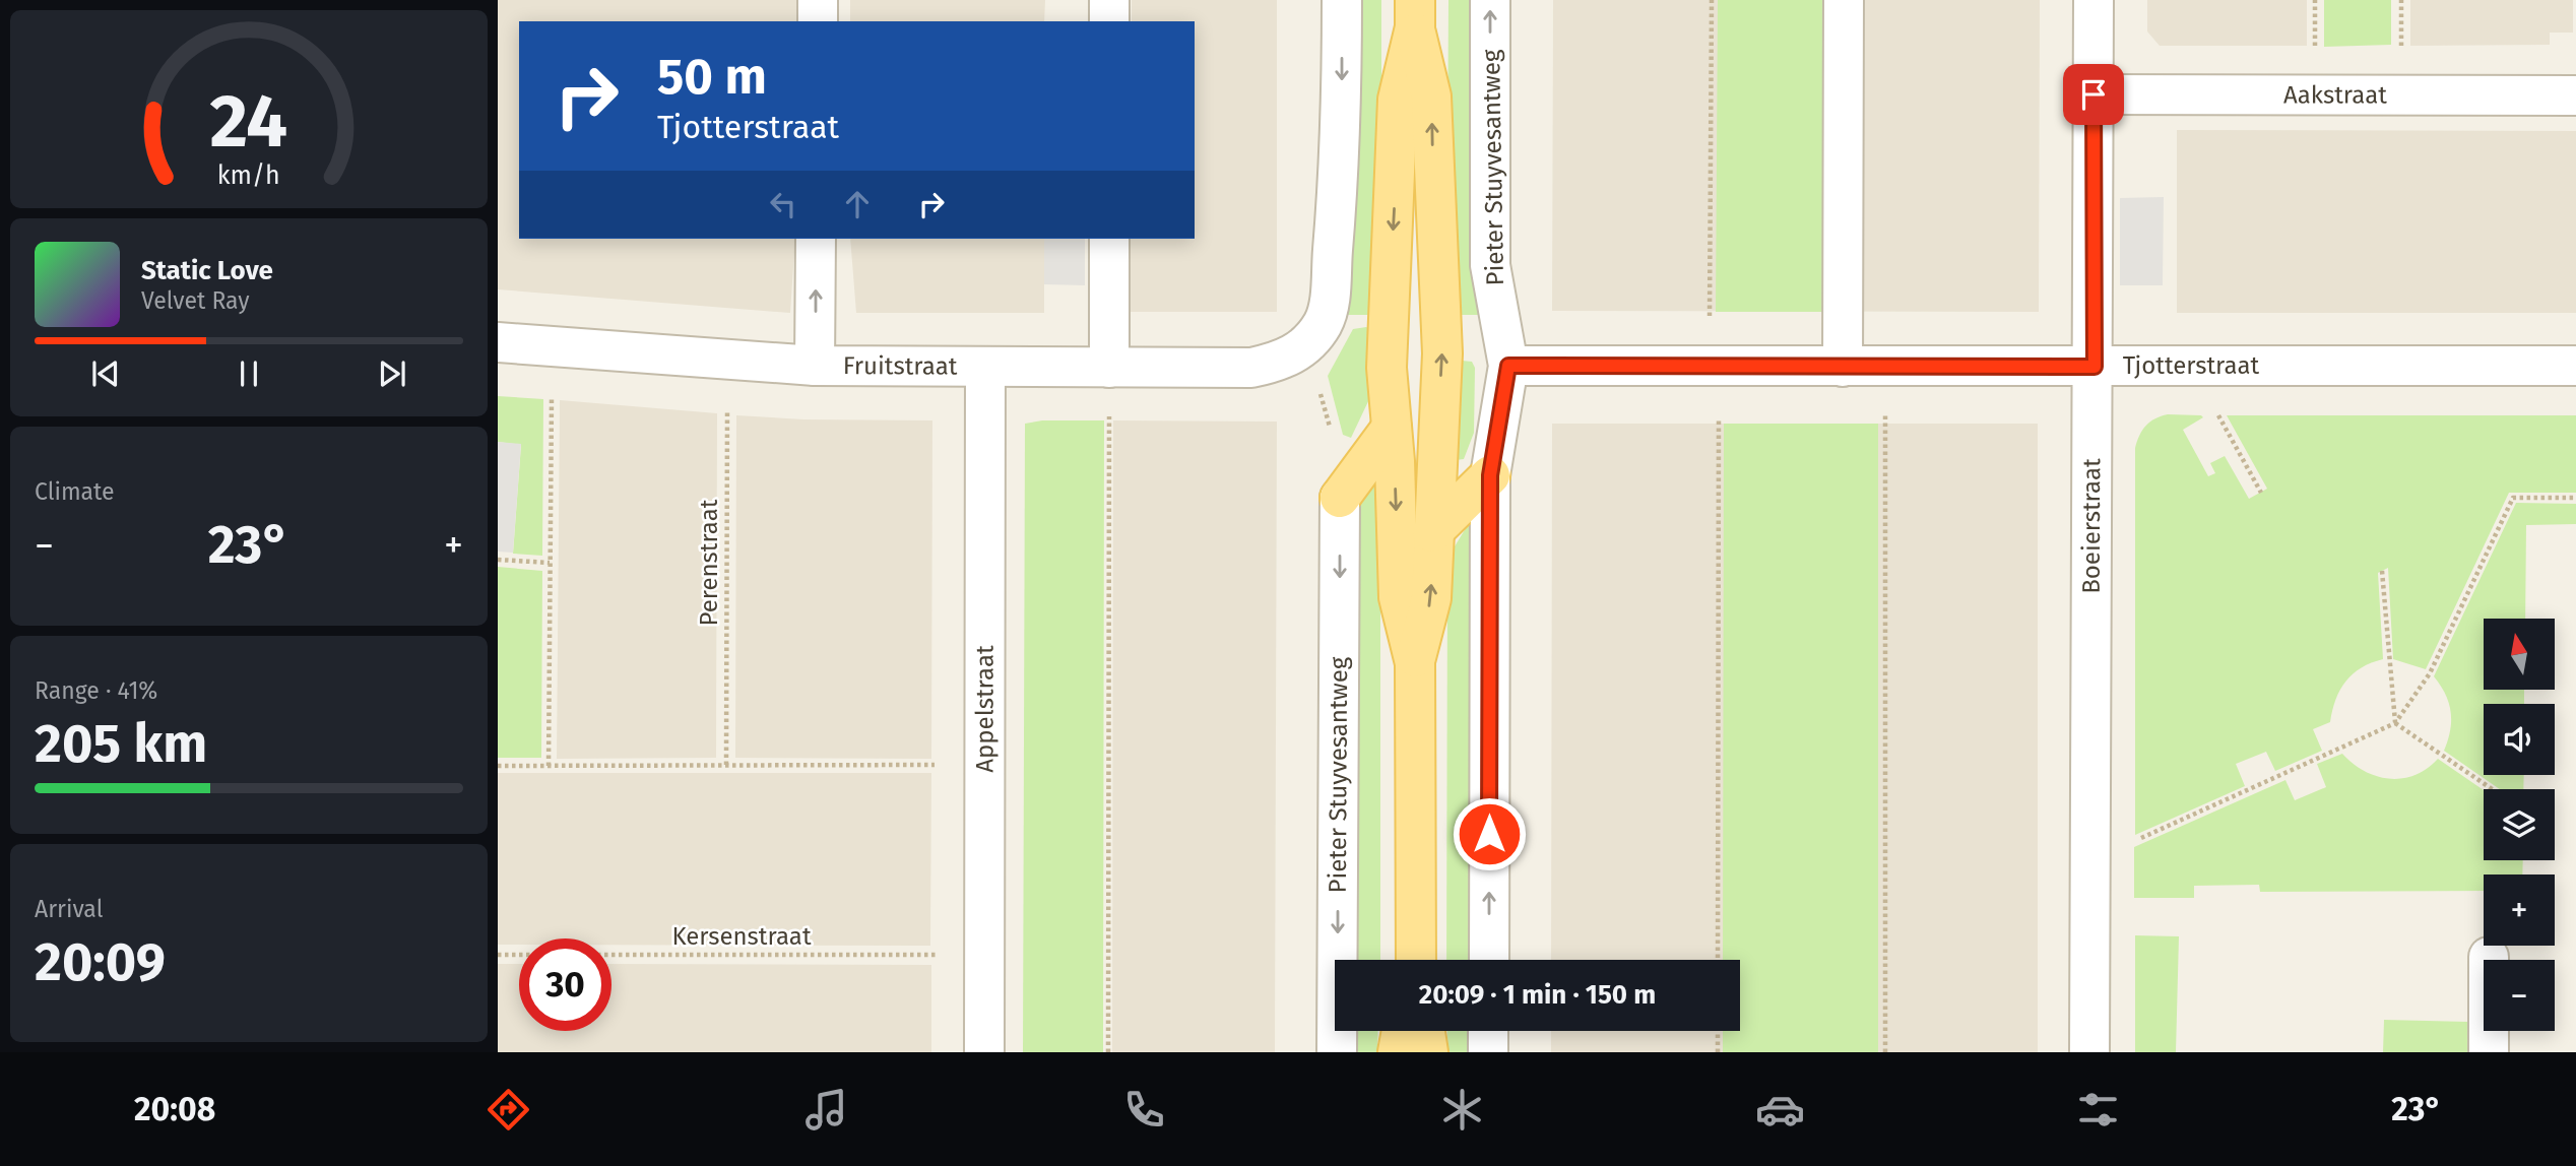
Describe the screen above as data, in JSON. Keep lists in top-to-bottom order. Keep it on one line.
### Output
{"streets":{"street":["Aakstraat","Pieter Stuyvesantweg","Fruitstraat","Tjotterstraat","Boeierstraat","Appelstraat"],"path":["Perenstraat","Kersenstraat"]},"crossings":[["Aakstraat","Boeierstraat"],["Pieter Stuyvesantweg","Tjotterstraat"],["Fruitstraat","Perenstraat"],["Fruitstraat","Appelstraat"],["Tjotterstraat","Boeierstraat"],["Appelstraat","Kersenstraat"]],"north":"top","page":{"turn":["50 m","Tjotterstraat"],"song":["Static Love","Velvet Ray"],"tile":["Climate",["Range · 41%","205 km"],["Arrival","20:09"]],"heat":["−","23°","+"],"map_buttons":["+","−"],"limit":"30","trip":"20:09 · 1 min · 150 m","tabs":["20:08","23°"],"gauge":["24","km/h"]}}
